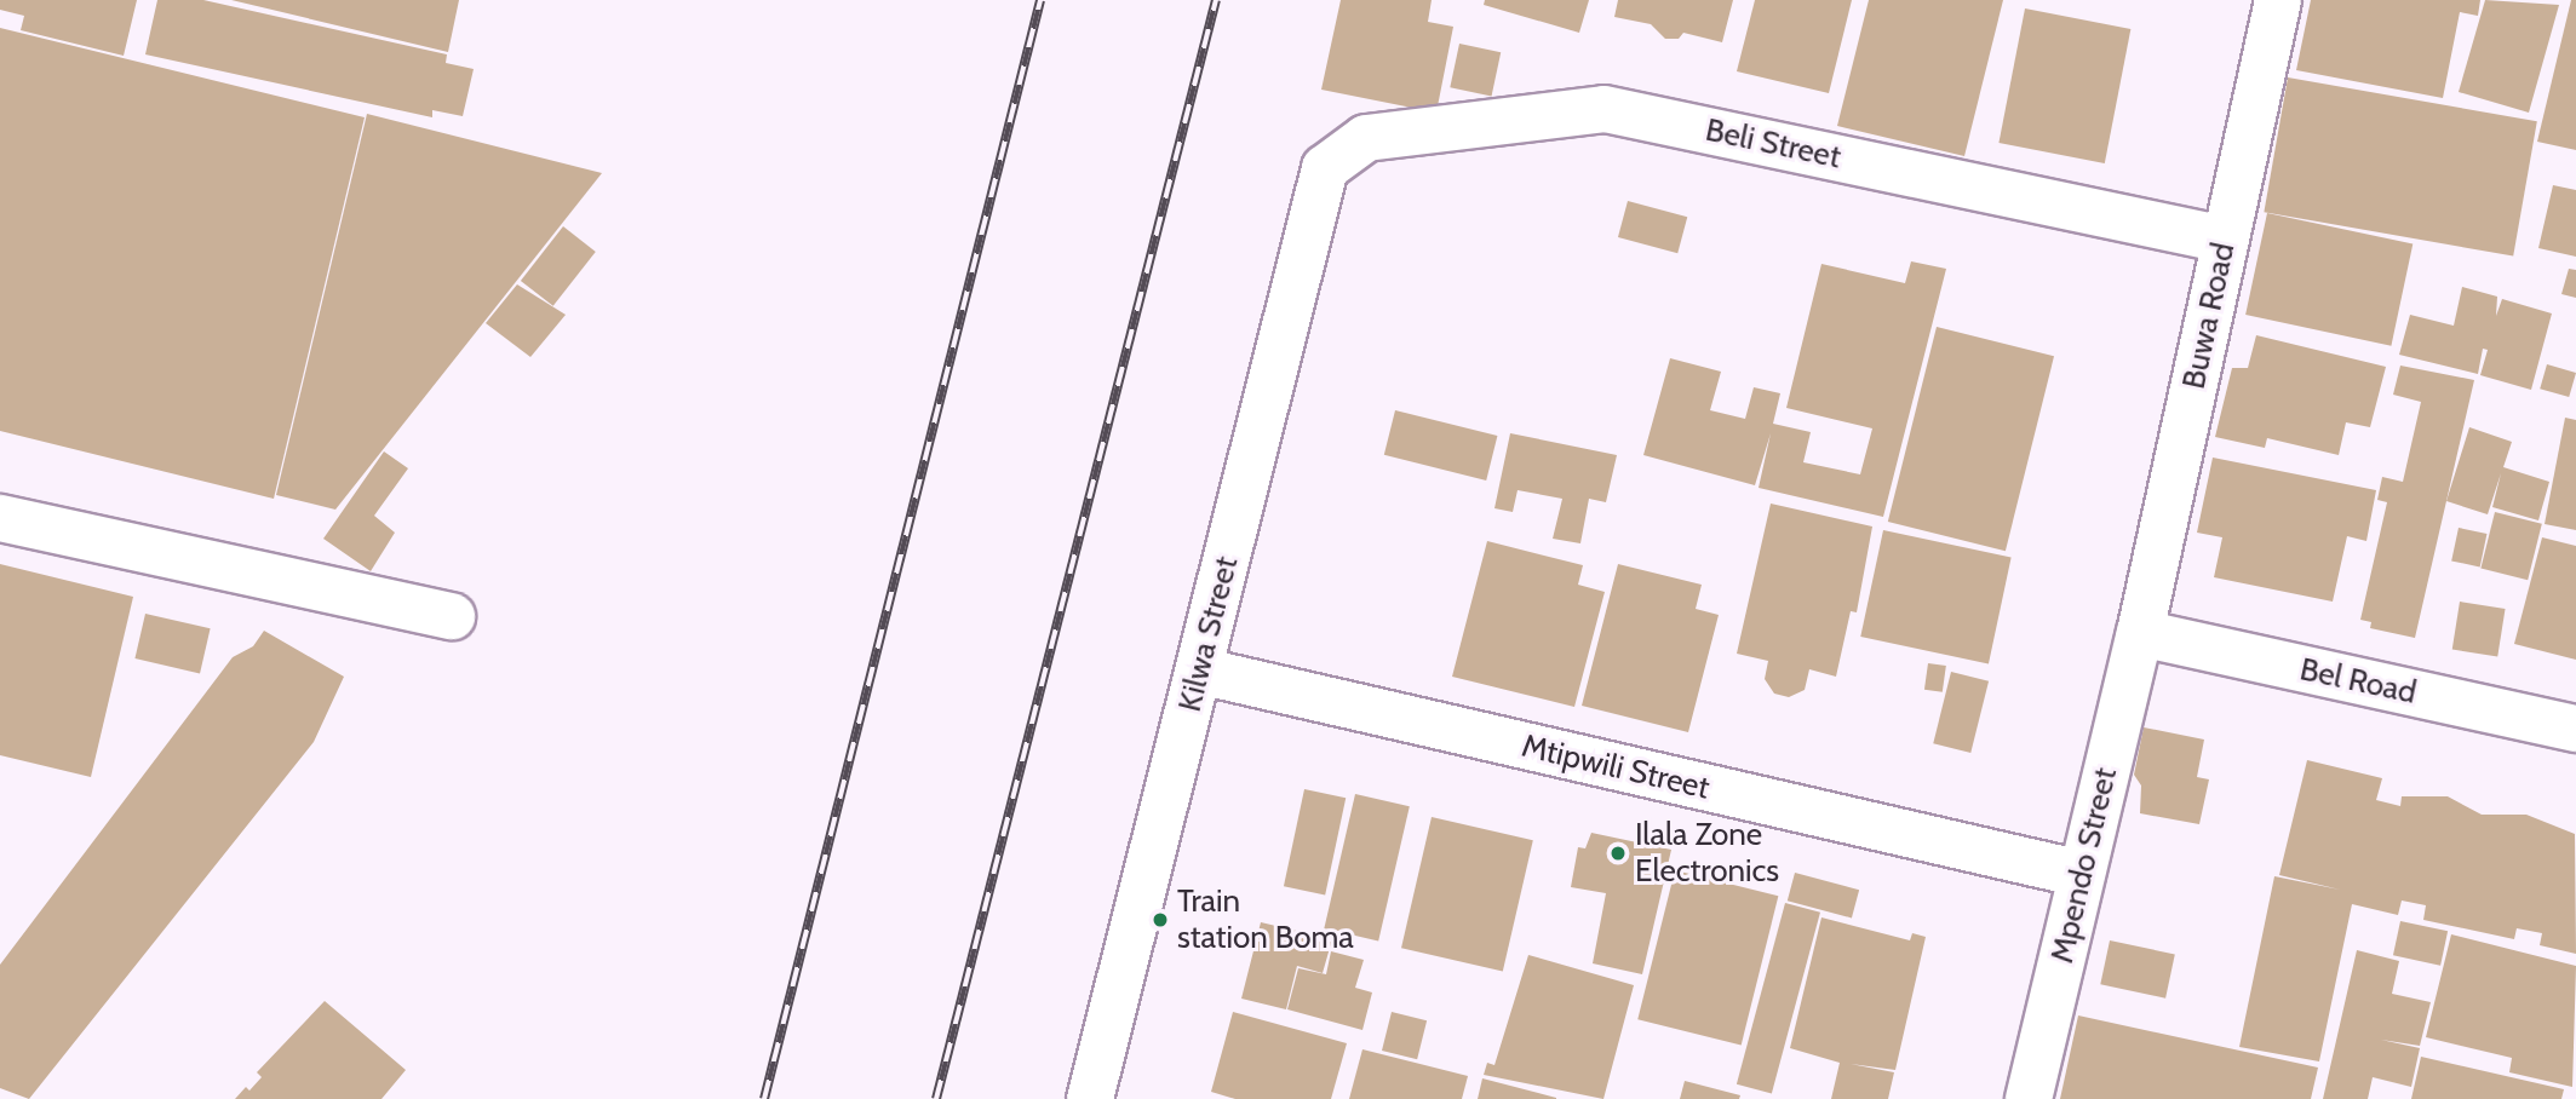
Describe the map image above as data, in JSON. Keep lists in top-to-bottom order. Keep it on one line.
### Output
{"streets":{"street":["Beli Street","Buwa Road","Kilwa Street","Bel Road","Mtipwili Street","Mpendo Street"]},"crossings":[["Beli Street","Buwa Road"],["Beli Street","Kilwa Street"],["Buwa Road","Bel Road"],["Buwa Road","Mpendo Street"],["Kilwa Street","Mtipwili Street"],["Bel Road","Mpendo Street"],["Mtipwili Street","Mpendo Street"]],"places":["Ilala Zone Electronics","Train station Boma"]}
